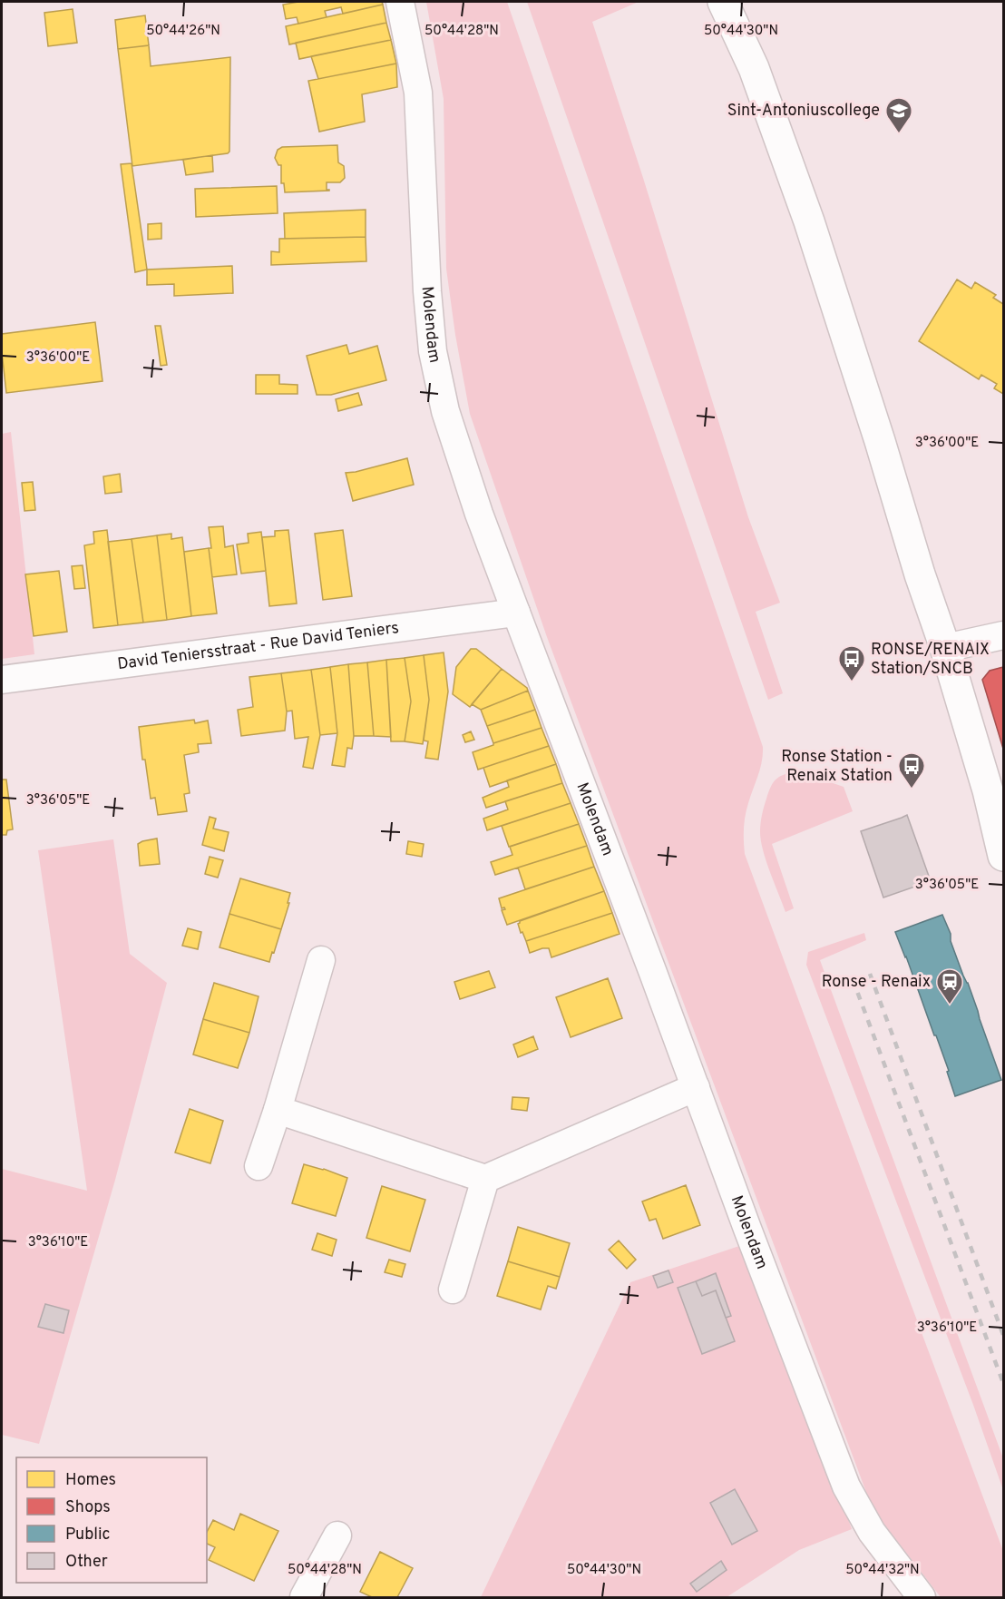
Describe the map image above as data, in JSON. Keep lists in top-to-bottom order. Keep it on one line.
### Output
{"streets":{"street":["Molendam","David Teniersstraat - Rue David Teniers"]},"crossings":[["Molendam","David Teniersstraat - Rue David Teniers"]],"places":{"school or university":["Sint-Antoniuscollege"],"bus stop":["RONSE/RENAIX Station/SNCB","Ronse Station - Renaix Station"],"station":["Ronse - Renaix"]},"legend":["Homes","Shops","Public","Other"],"coordinates":["50°44'26\"N","50°44'28\"N","50°44'30\"N","3°36'00\"E","3°36'05\"E","3°36'10\"E","50°44'32\"N"]}
